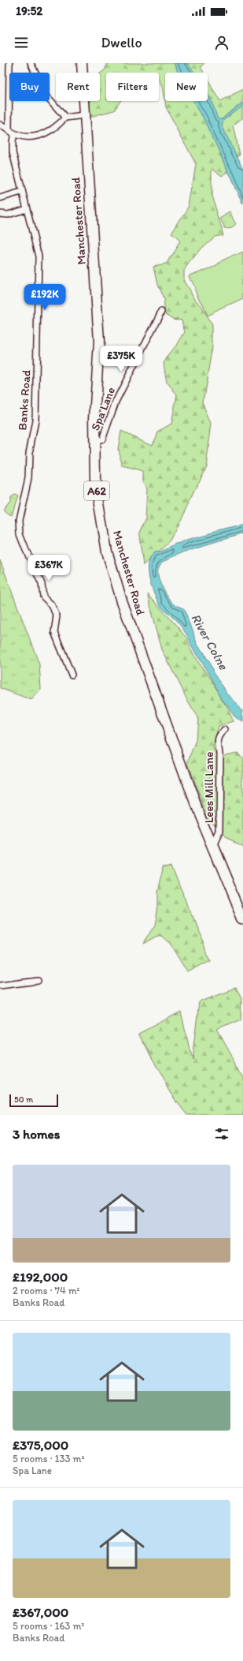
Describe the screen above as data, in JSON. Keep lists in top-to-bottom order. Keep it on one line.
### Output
{"streets":{"main road":["Manchester Road","A62"],"street":["Banks Road","Spa Lane","Lees Mill Lane"]},"crossings":[["Manchester Road","Spa Lane"],["Manchester Road","Lees Mill Lane"]],"water":["River Colne"],"scale_bar":"50 m","page":{"status":"19:52","header":"Dwello","chip":["Buy","Rent","Filters","New"],"price":["£192K","£375K","£367K"],"scale":"50 m","heading":"3 homes","list":[{"name":"£192,000","note":"2 rooms · 74 m² · Banks Road"},{"name":"£375,000","note":"5 rooms · 133 m² · Spa Lane"},{"name":"£367,000","note":"5 rooms · 163 m² · Banks Road"}]}}
